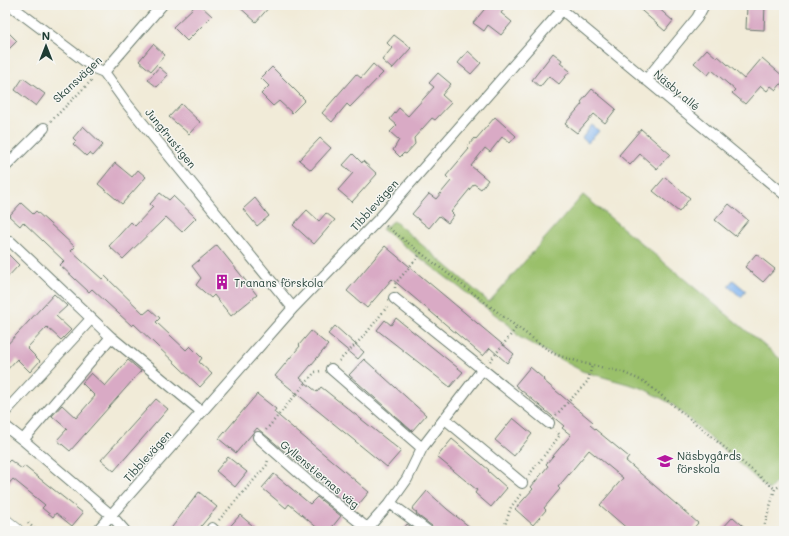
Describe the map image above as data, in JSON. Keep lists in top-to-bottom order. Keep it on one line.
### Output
{"streets":{"street":["Skansvägen","Näsby allé","Jungfrustigen","Tibblevägen","Gyllenstiernas väg"]},"crossings":[["Skansvägen","Jungfrustigen"],["Näsby allé","Tibblevägen"],["Jungfrustigen","Tibblevägen"]],"places":{"building":["Tranans förskola"],"school or university":["Näsbygårds förskola"]},"north":"top"}
